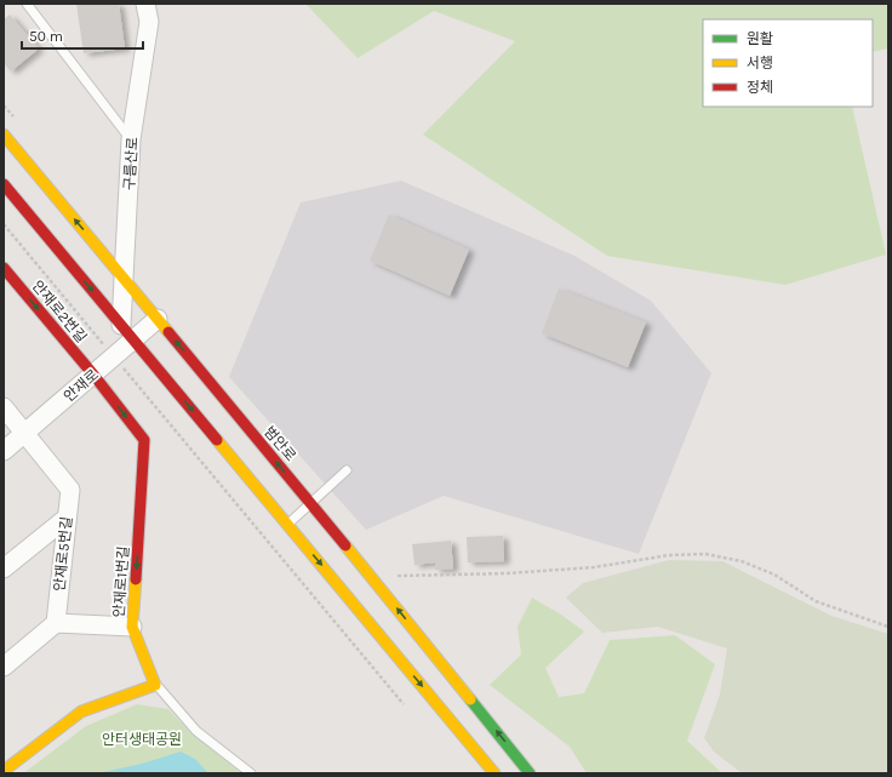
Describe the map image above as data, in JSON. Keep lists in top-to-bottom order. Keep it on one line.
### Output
{"streets":{"main road":["안재로2번길","범안로","안재로1번길"],"street":["구름산로","안재로","안재로5번길"]},"crossings":[["구름산로","범안로"],["안재로2번길","안재로"],["안재로2번길","안재로1번길"],["안재로","범안로"],["안재로","안재로5번길"],["안재로","안재로1번길"]],"one_way":["안재로1번길"],"parks":["안터생태공원"],"legend":["원활","서행","정체"],"scale_bar":"50 m"}
